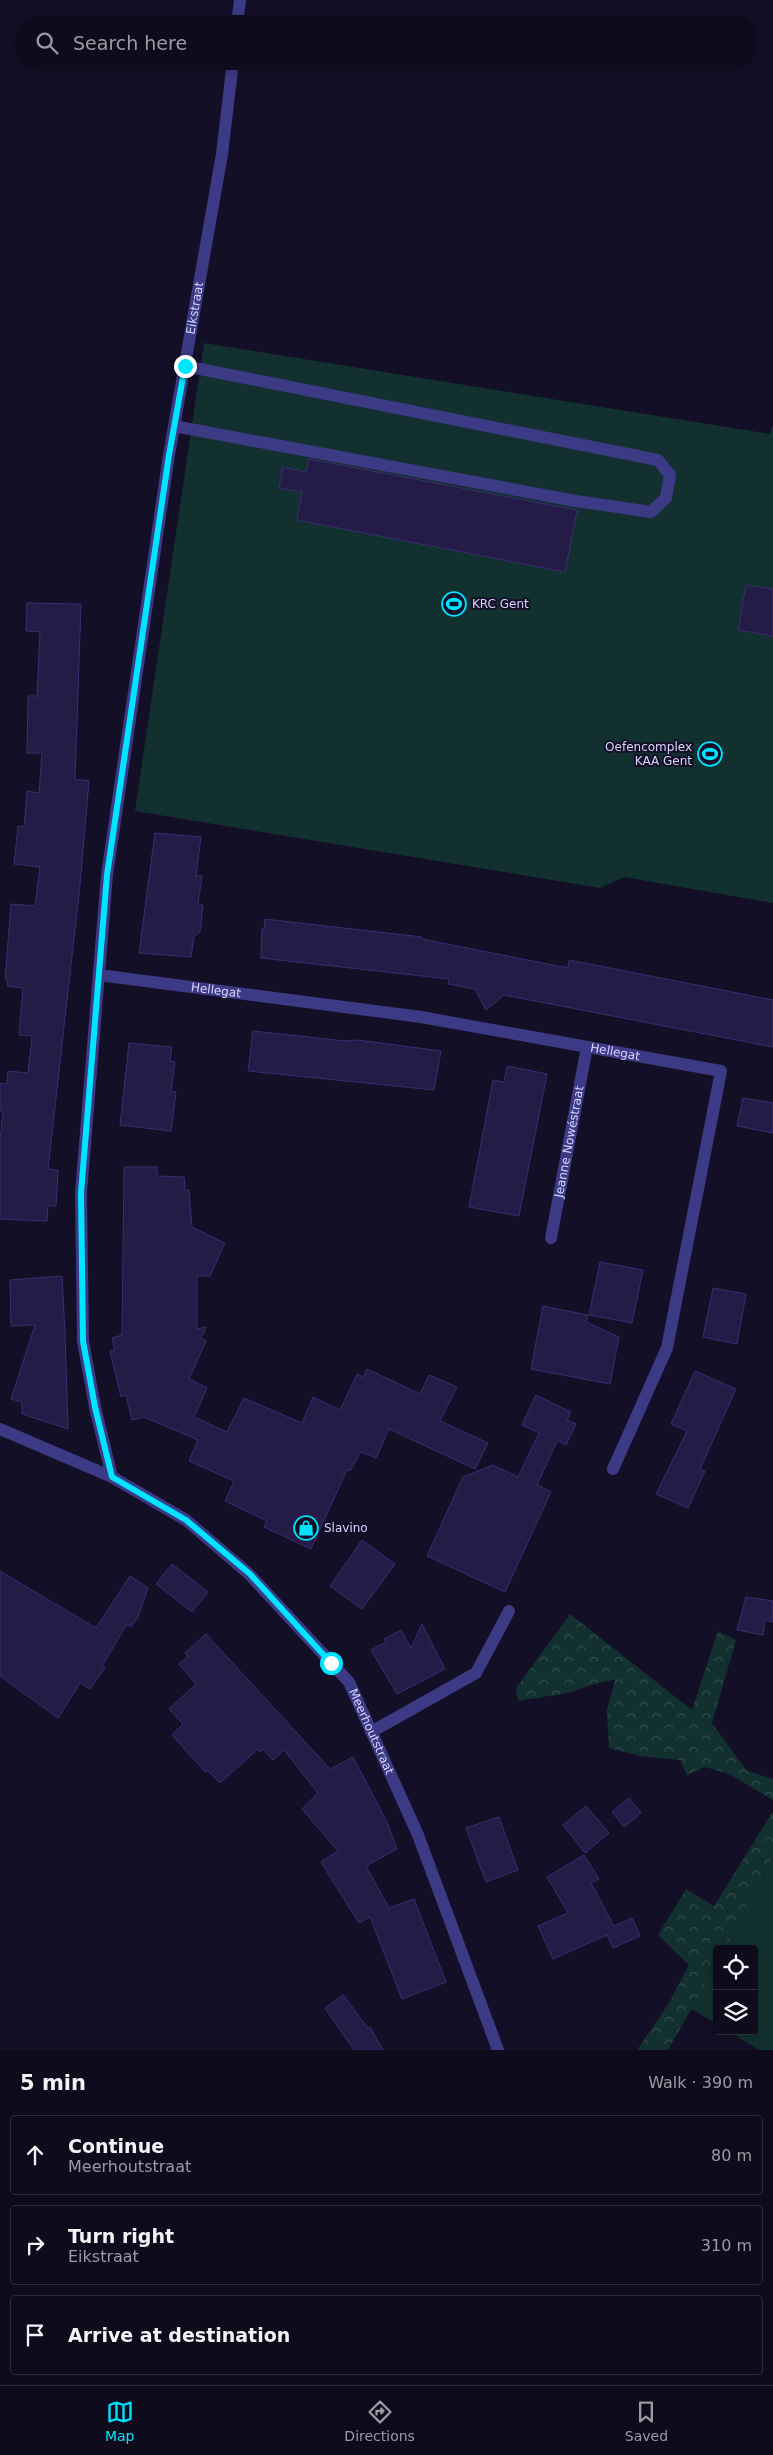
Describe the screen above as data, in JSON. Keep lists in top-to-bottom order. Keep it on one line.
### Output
{"streets":{"street":["Eikstraat","Hellegat","Jeanne Nowéstraat","Meerhoutstraat"]},"crossings":[["Eikstraat","Hellegat"],["Eikstraat","Meerhoutstraat"],["Hellegat","Jeanne Nowéstraat"]],"places":{"sports":["KRC Gent","Oefencomplex KAA Gent"],"shop":["Slavino"]},"page":{"search":"Search here","heading":["5 min","Walk · 390 m"],"list":[["Continue","Meerhoutstraat","80 m"],["Turn right","Eikstraat","310 m"],"Arrive at destination"],"nav":["Map","Directions","Saved"]}}
